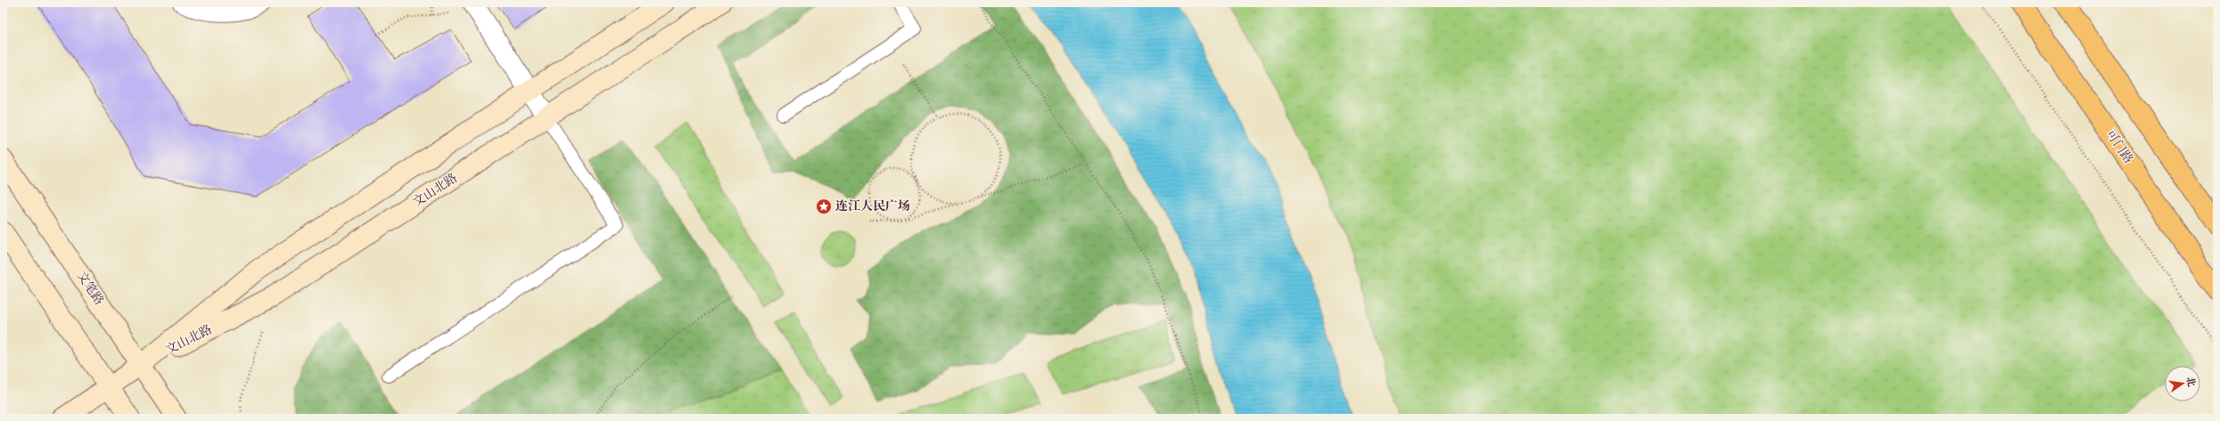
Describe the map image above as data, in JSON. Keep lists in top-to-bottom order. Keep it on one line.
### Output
{"streets":{"main road":["可门路","文山北路","文笔路"]},"crossings":[["文山北路","文笔路"]],"places":{"place":["连江人民广场"]},"north":"right"}
